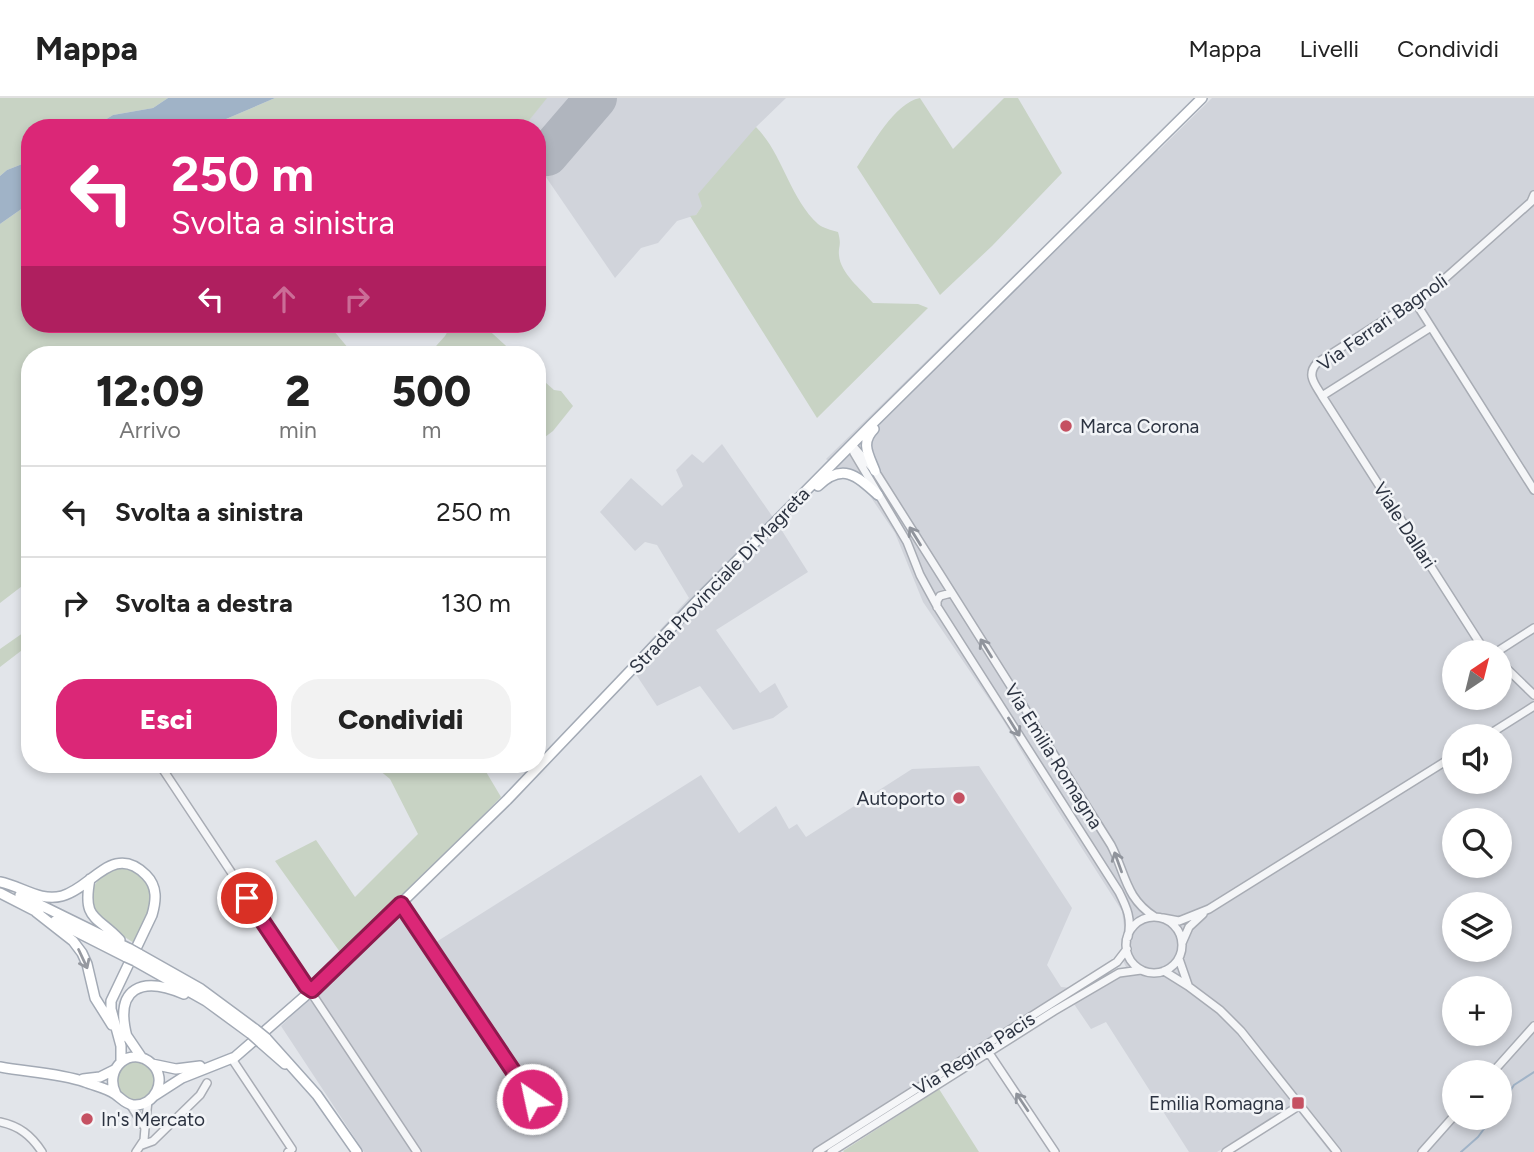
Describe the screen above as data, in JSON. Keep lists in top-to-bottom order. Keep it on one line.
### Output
{"streets":{"main road":["Strada Provinciale Di Magreta"],"street":["Via Ferrari Bagnoli","Viale Dallari","Via Emilia Romagna","Via Regina Pacis"]},"crossings":[["Via Ferrari Bagnoli","Viale Dallari"],["Strada Provinciale Di Magreta","Via Emilia Romagna"],["Via Emilia Romagna","Via Regina Pacis"]],"places":{"other":["Marca Corona","Autoporto","In's Mercato"],"transit":["Emilia Romagna"]},"north":"top right","page":{"header":"Mappa","nav":["Mappa","Livelli","Condividi"],"turn":["250 m","Svolta a sinistra"],"eta":["12:09","Arrivo","2","min","500","m"],"list":[{"name":"Svolta a sinistra","value":"250 m"},{"name":"Svolta a destra","value":"130 m"}],"map_buttons":["+","−"],"buttons":["Esci","Condividi"]}}
